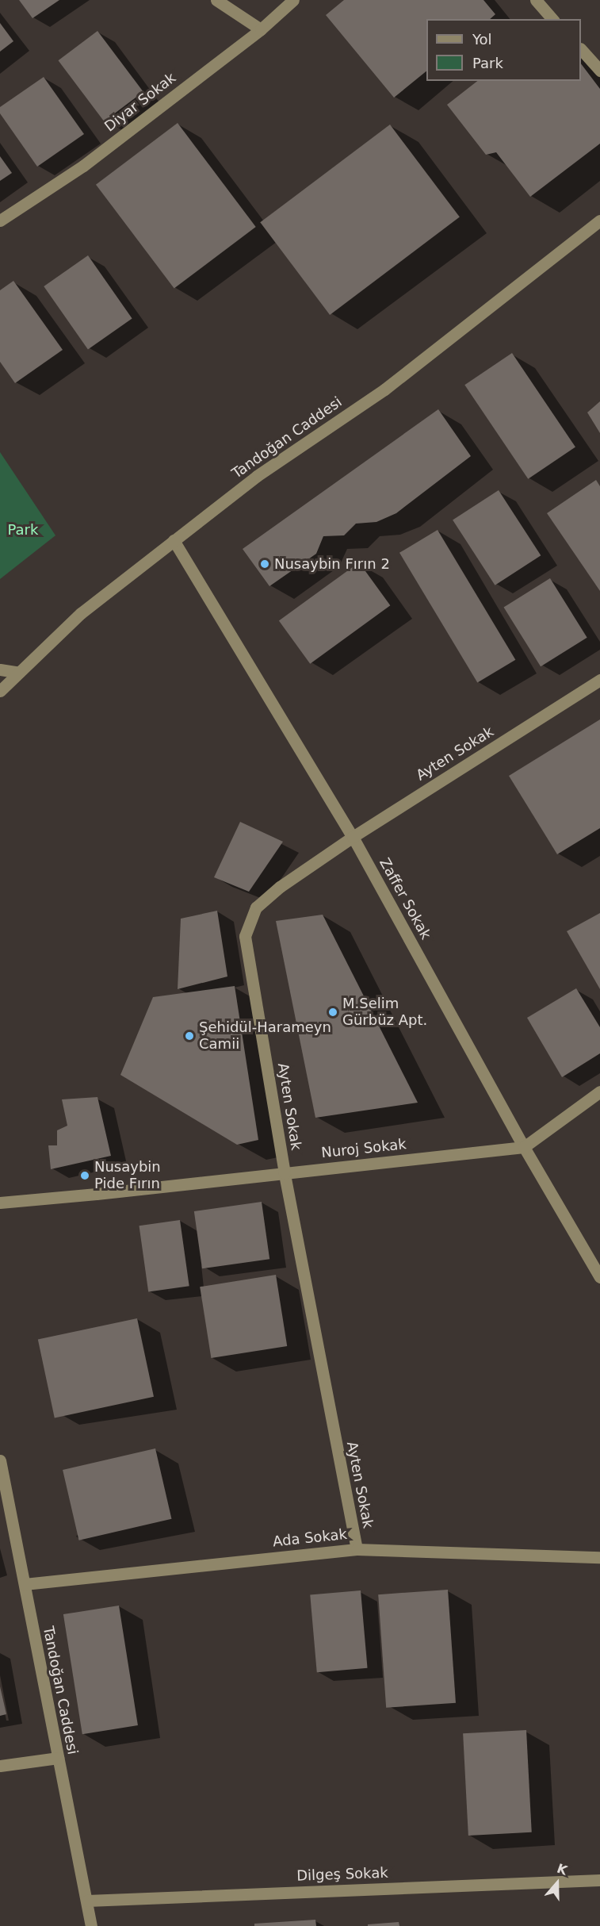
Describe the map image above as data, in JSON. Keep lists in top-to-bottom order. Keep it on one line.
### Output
{"streets":{"street":["Diyar Sokak","Tandoğan Caddesi","Ayten Sokak","Zaffer Sokak","Nuroj Sokak","Ada Sokak","Dilgeş Sokak"]},"crossings":[["Tandoğan Caddesi","Zaffer Sokak"],["Tandoğan Caddesi","Ada Sokak"],["Tandoğan Caddesi","Dilgeş Sokak"],["Ayten Sokak","Zaffer Sokak"],["Ayten Sokak","Nuroj Sokak"],["Ayten Sokak","Ada Sokak"],["Zaffer Sokak","Nuroj Sokak"]],"parks":["Park"],"places":["Nusaybin Fırın 2","M.Selim Gürbüz Apt.","Şehidül-Harameyn Camii","Nusaybin Pide Fırın"],"legend":["Yol","Park"],"north":"top"}
